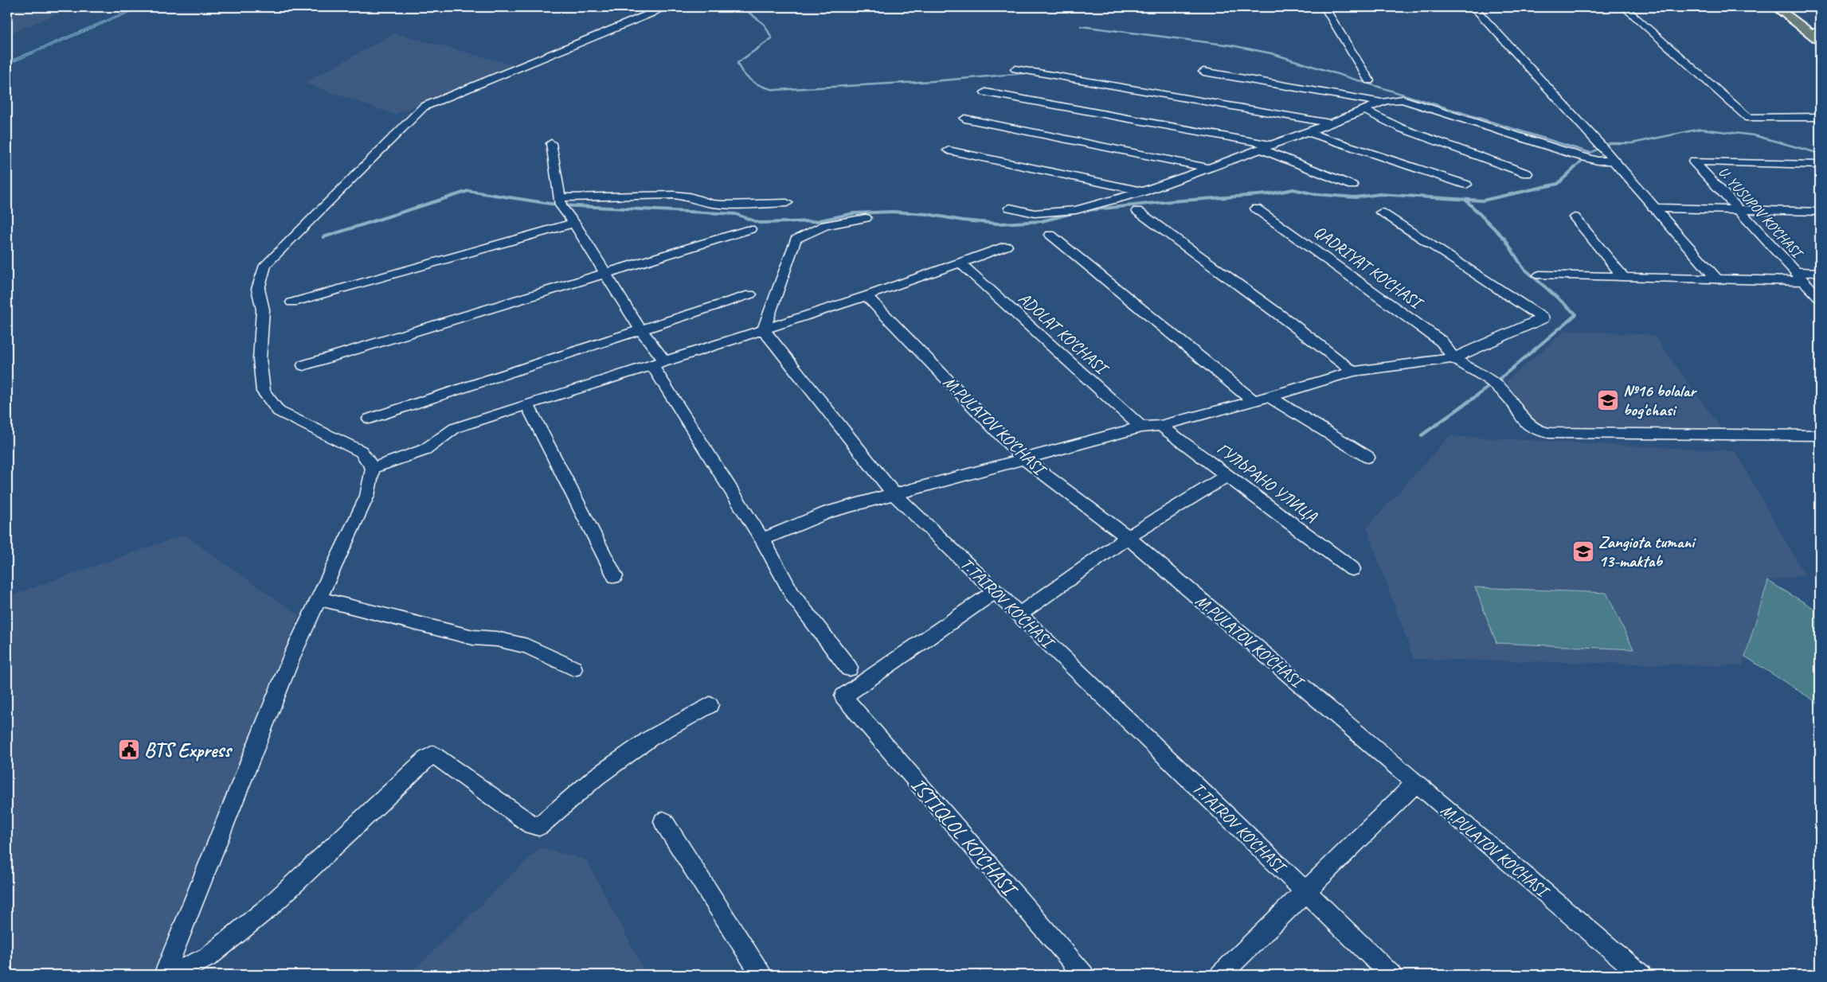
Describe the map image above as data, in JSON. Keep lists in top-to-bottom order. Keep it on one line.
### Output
{"streets":{"street":["U. YUSUPOV KO‘CHASI","QADRIYAT KO'CHASI","ADOLAT KO'CHASI","M.PULATOV KO'CHASI","ГУЛЬРАНО УЛИЦА","T.TAIROV KO'CHASI","ISTIQLOL KO'CHASI"]},"places":{"school or university":["№16 bolalar bog'chasi","Zangiota tumani 13-maktab"],"public building":["BTS Express"]}}
